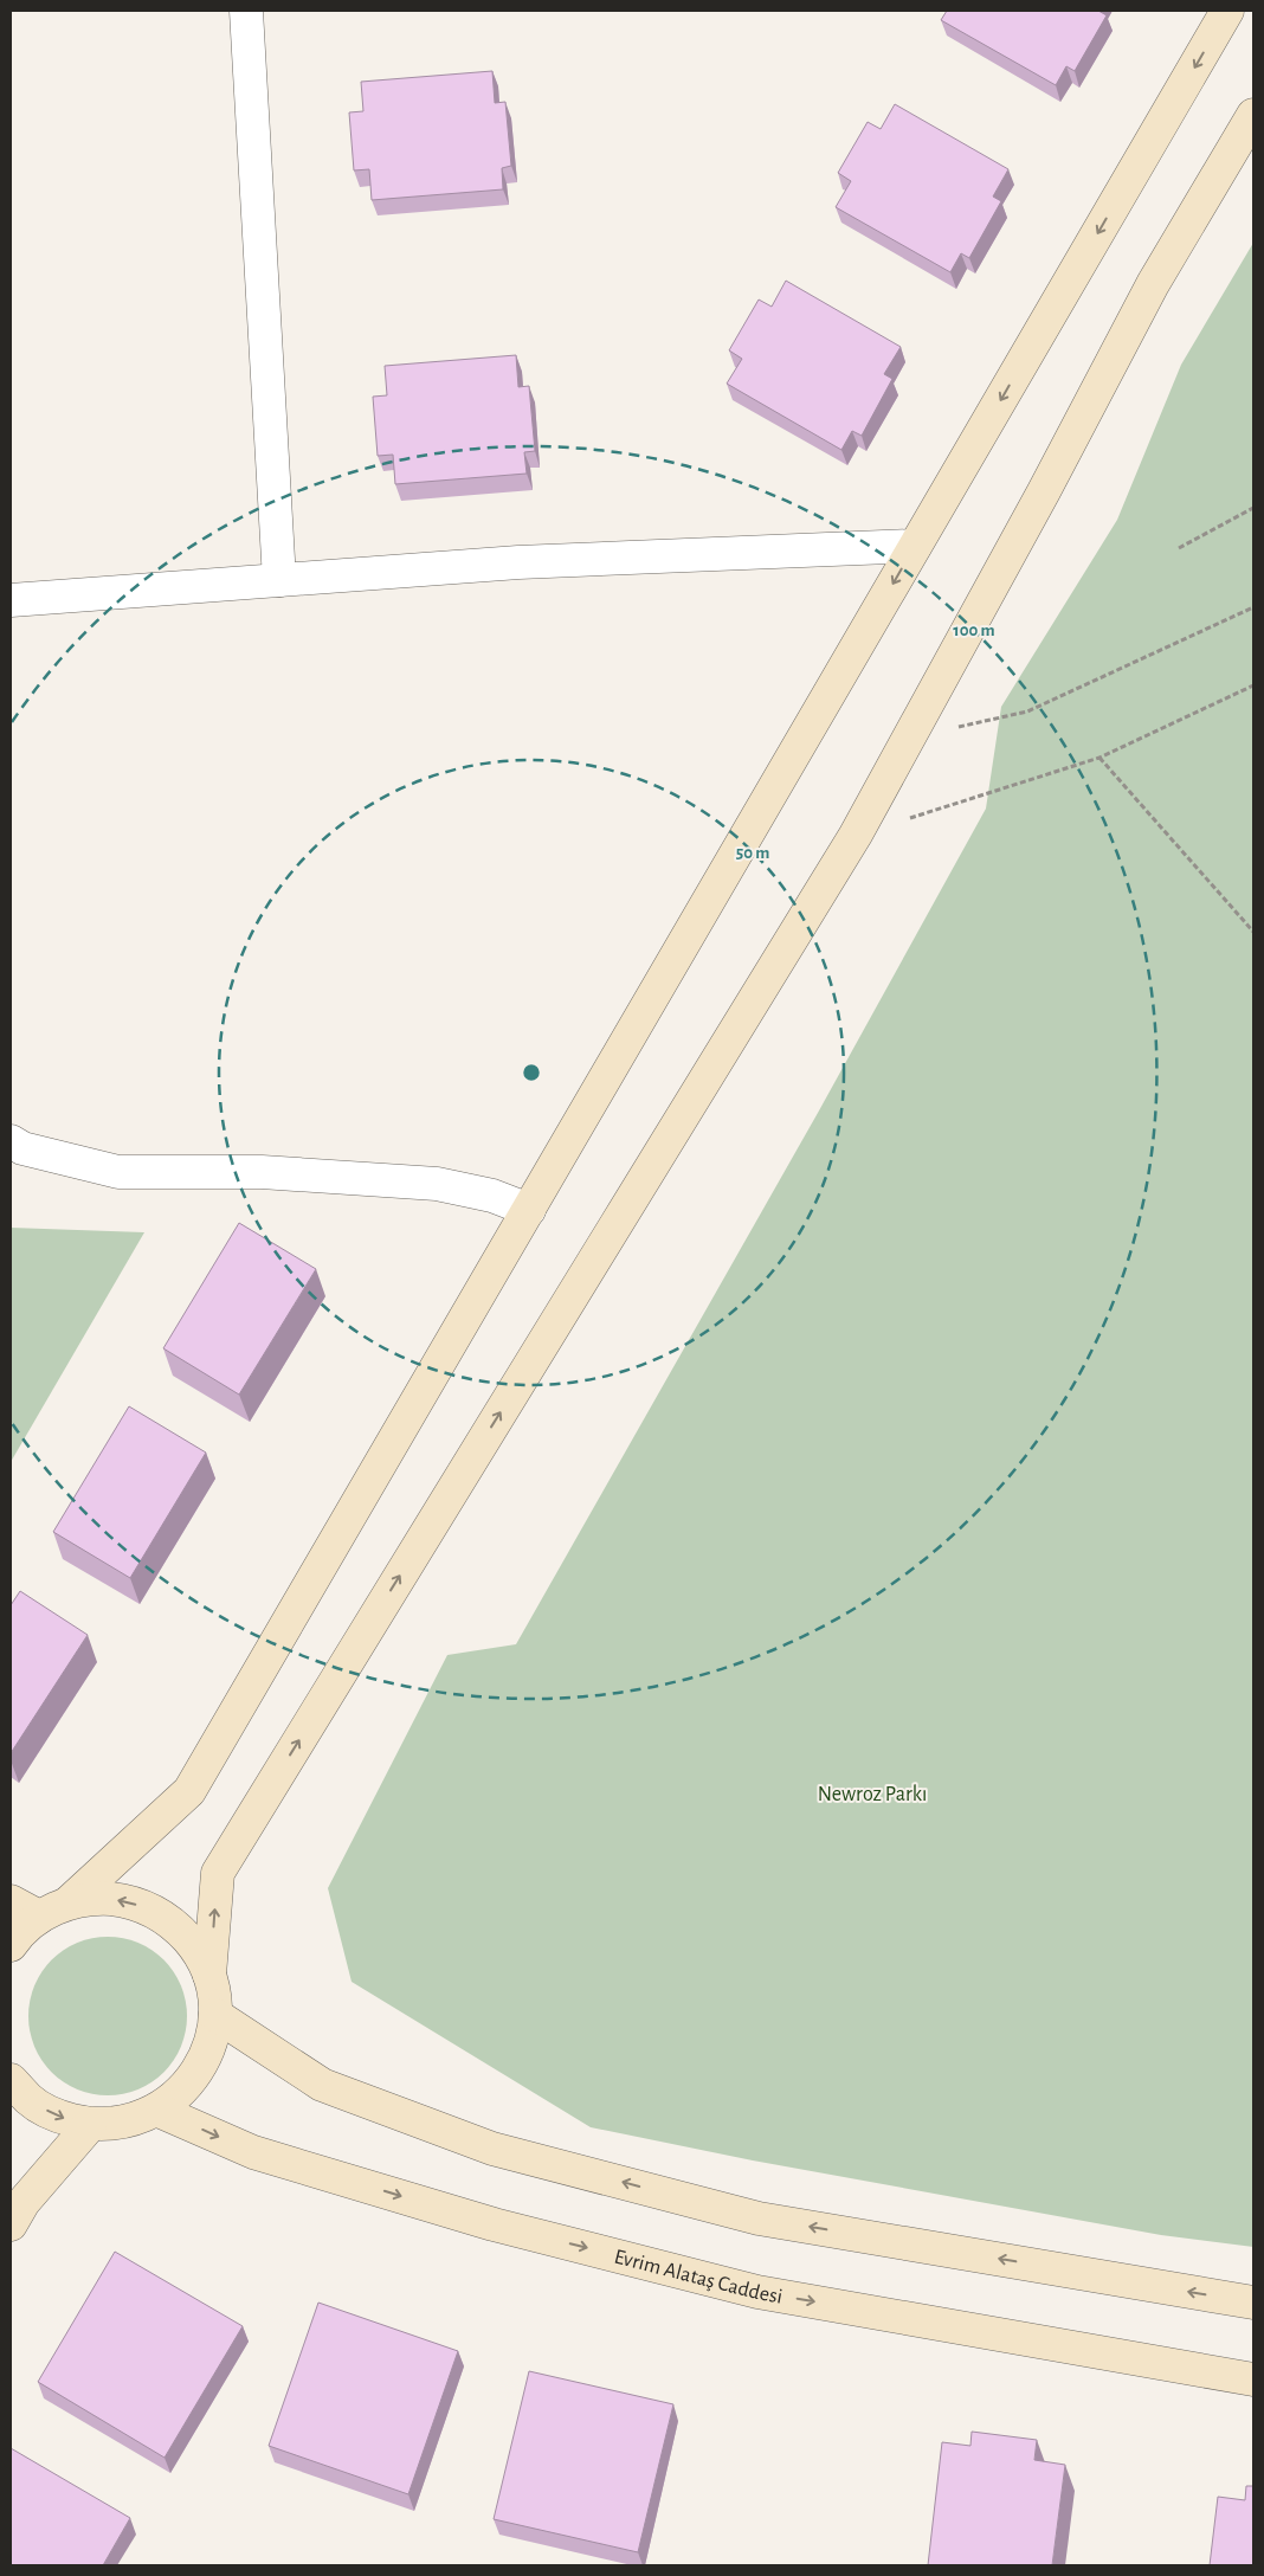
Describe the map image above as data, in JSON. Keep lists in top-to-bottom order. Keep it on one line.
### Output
{"streets":{"main road":["Evrim Alataş Caddesi"]},"parks":["Newroz Parkı"],"rings":["100 m","50 m"]}
